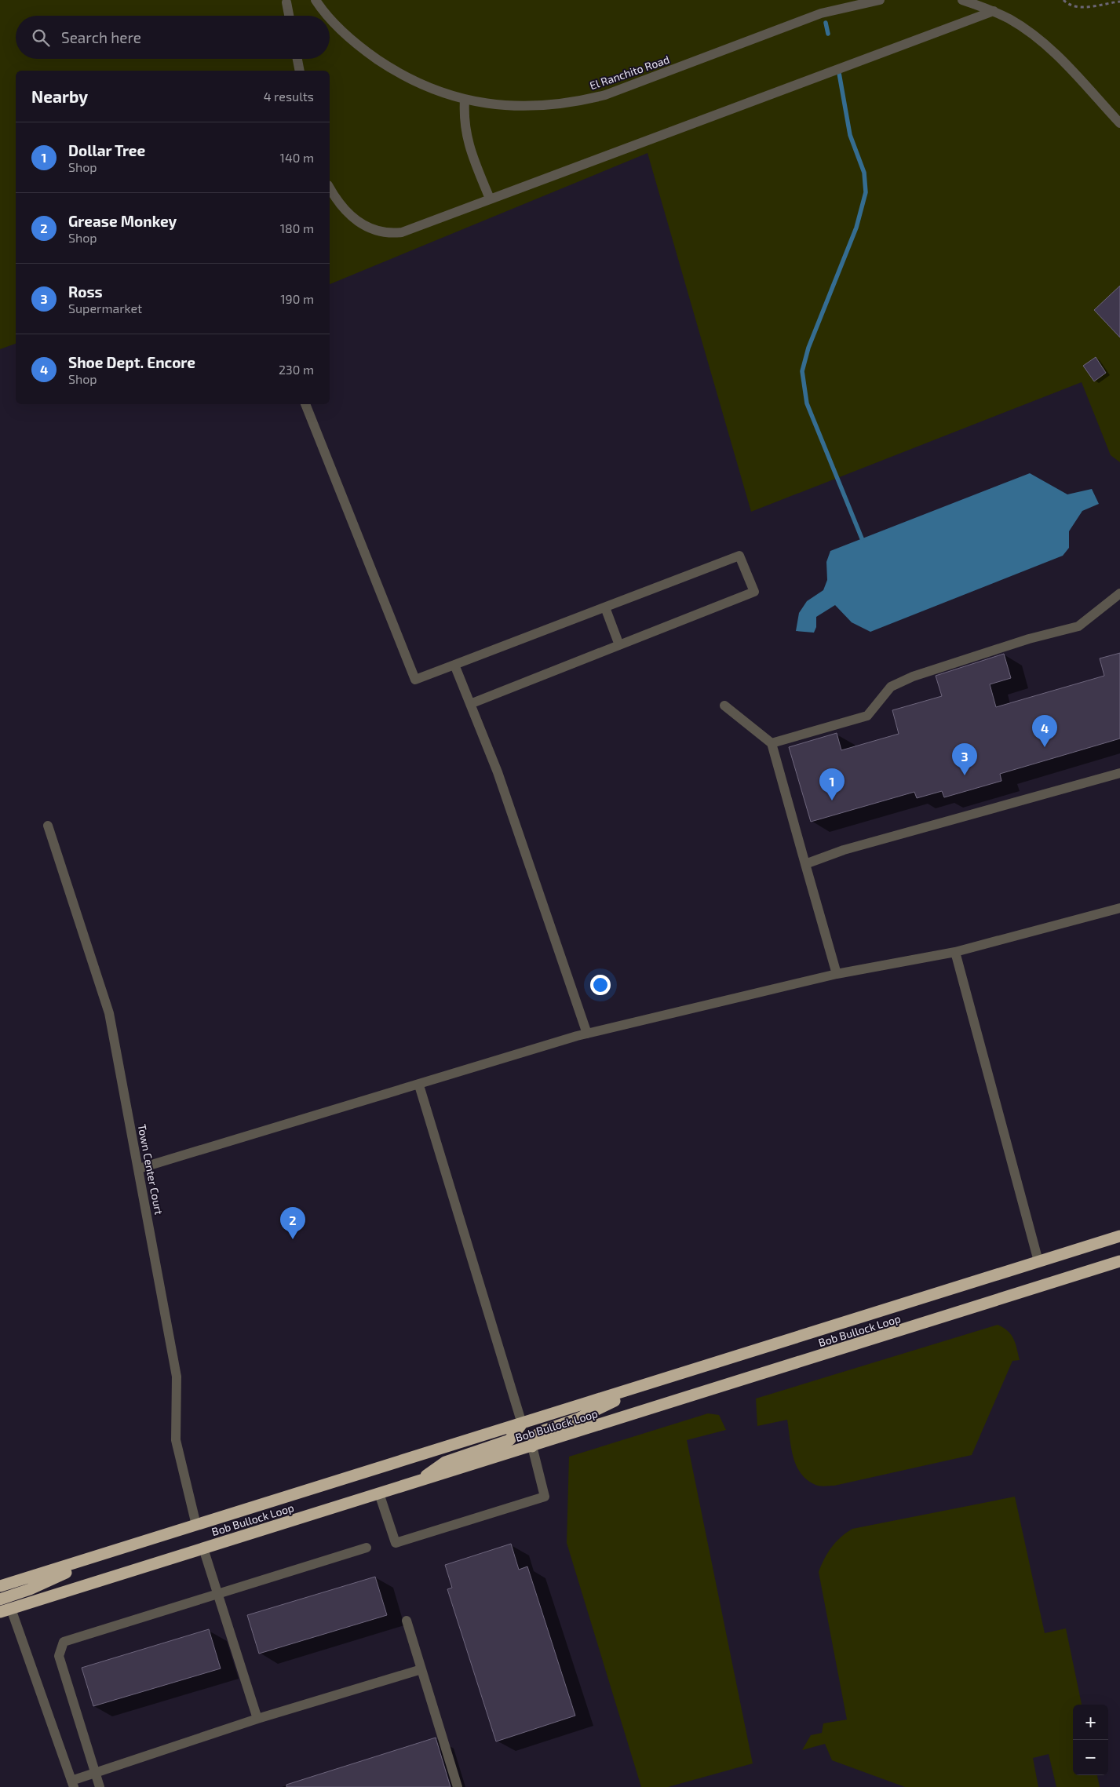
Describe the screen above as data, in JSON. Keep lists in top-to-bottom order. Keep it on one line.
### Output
{"streets":{"highway":["Bob Bullock Loop"],"street":["El Ranchito Road","Town Center Court"]},"crossings":[["Town Center Court","Bob Bullock Loop"]],"page":{"search":"Search here","heading":["Nearby","4 results"],"list":[{"mark":"1","name":"Dollar Tree","note":"Shop","value":"140 m"},{"mark":"2","name":"Grease Monkey","note":"Shop","value":"180 m"},{"mark":"3","name":"Ross","note":"Supermarket","value":"190 m"},{"mark":"4","name":"Shoe Dept. Encore","note":"Shop","value":"230 m"}],"pins":["4","3","1","2"],"map_buttons":["+","−"]}}
